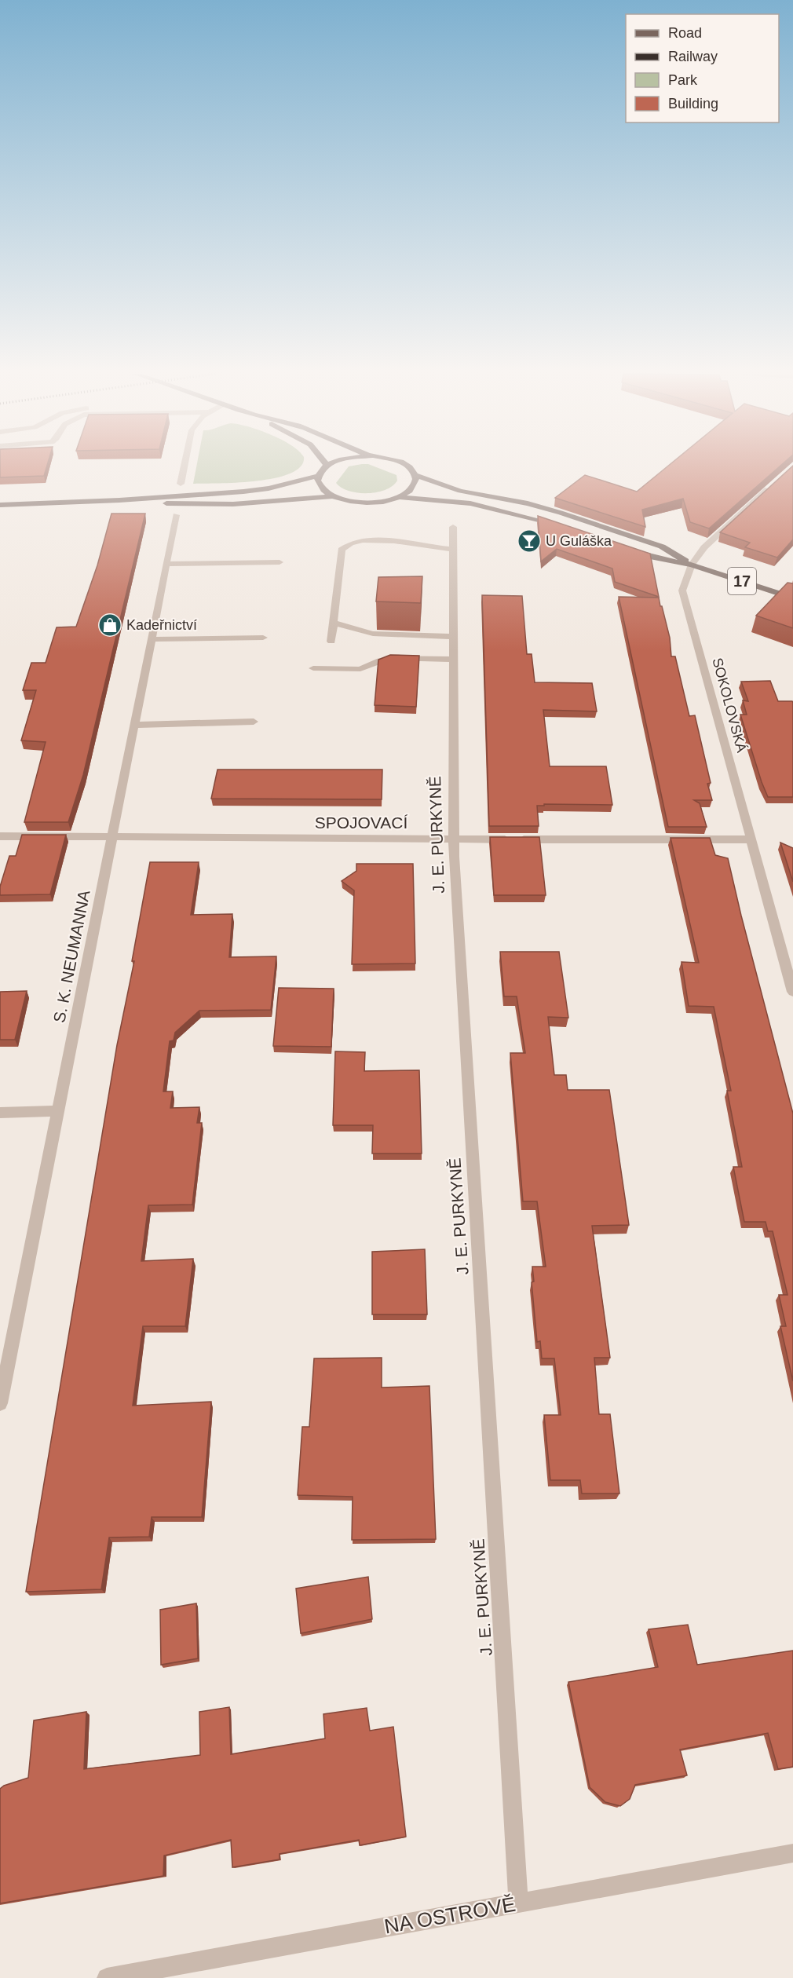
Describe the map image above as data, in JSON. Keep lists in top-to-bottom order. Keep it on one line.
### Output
{"streets":{"main road":["17"],"street":["SOKOLOVSKÁ","SPOJOVACÍ","J. E. PURKYNĚ","S. K. NEUMANNA","NA OSTROVĚ"]},"crossings":[["17","SOKOLOVSKÁ"],["SOKOLOVSKÁ","SPOJOVACÍ"],["SPOJOVACÍ","J. E. PURKYNĚ"],["SPOJOVACÍ","S. K. NEUMANNA"],["J. E. PURKYNĚ","NA OSTROVĚ"]],"places":{"bar":["U Guláška"],"shop":["Kadeřnictví"]},"legend":["Road","Railway","Park","Building"]}
